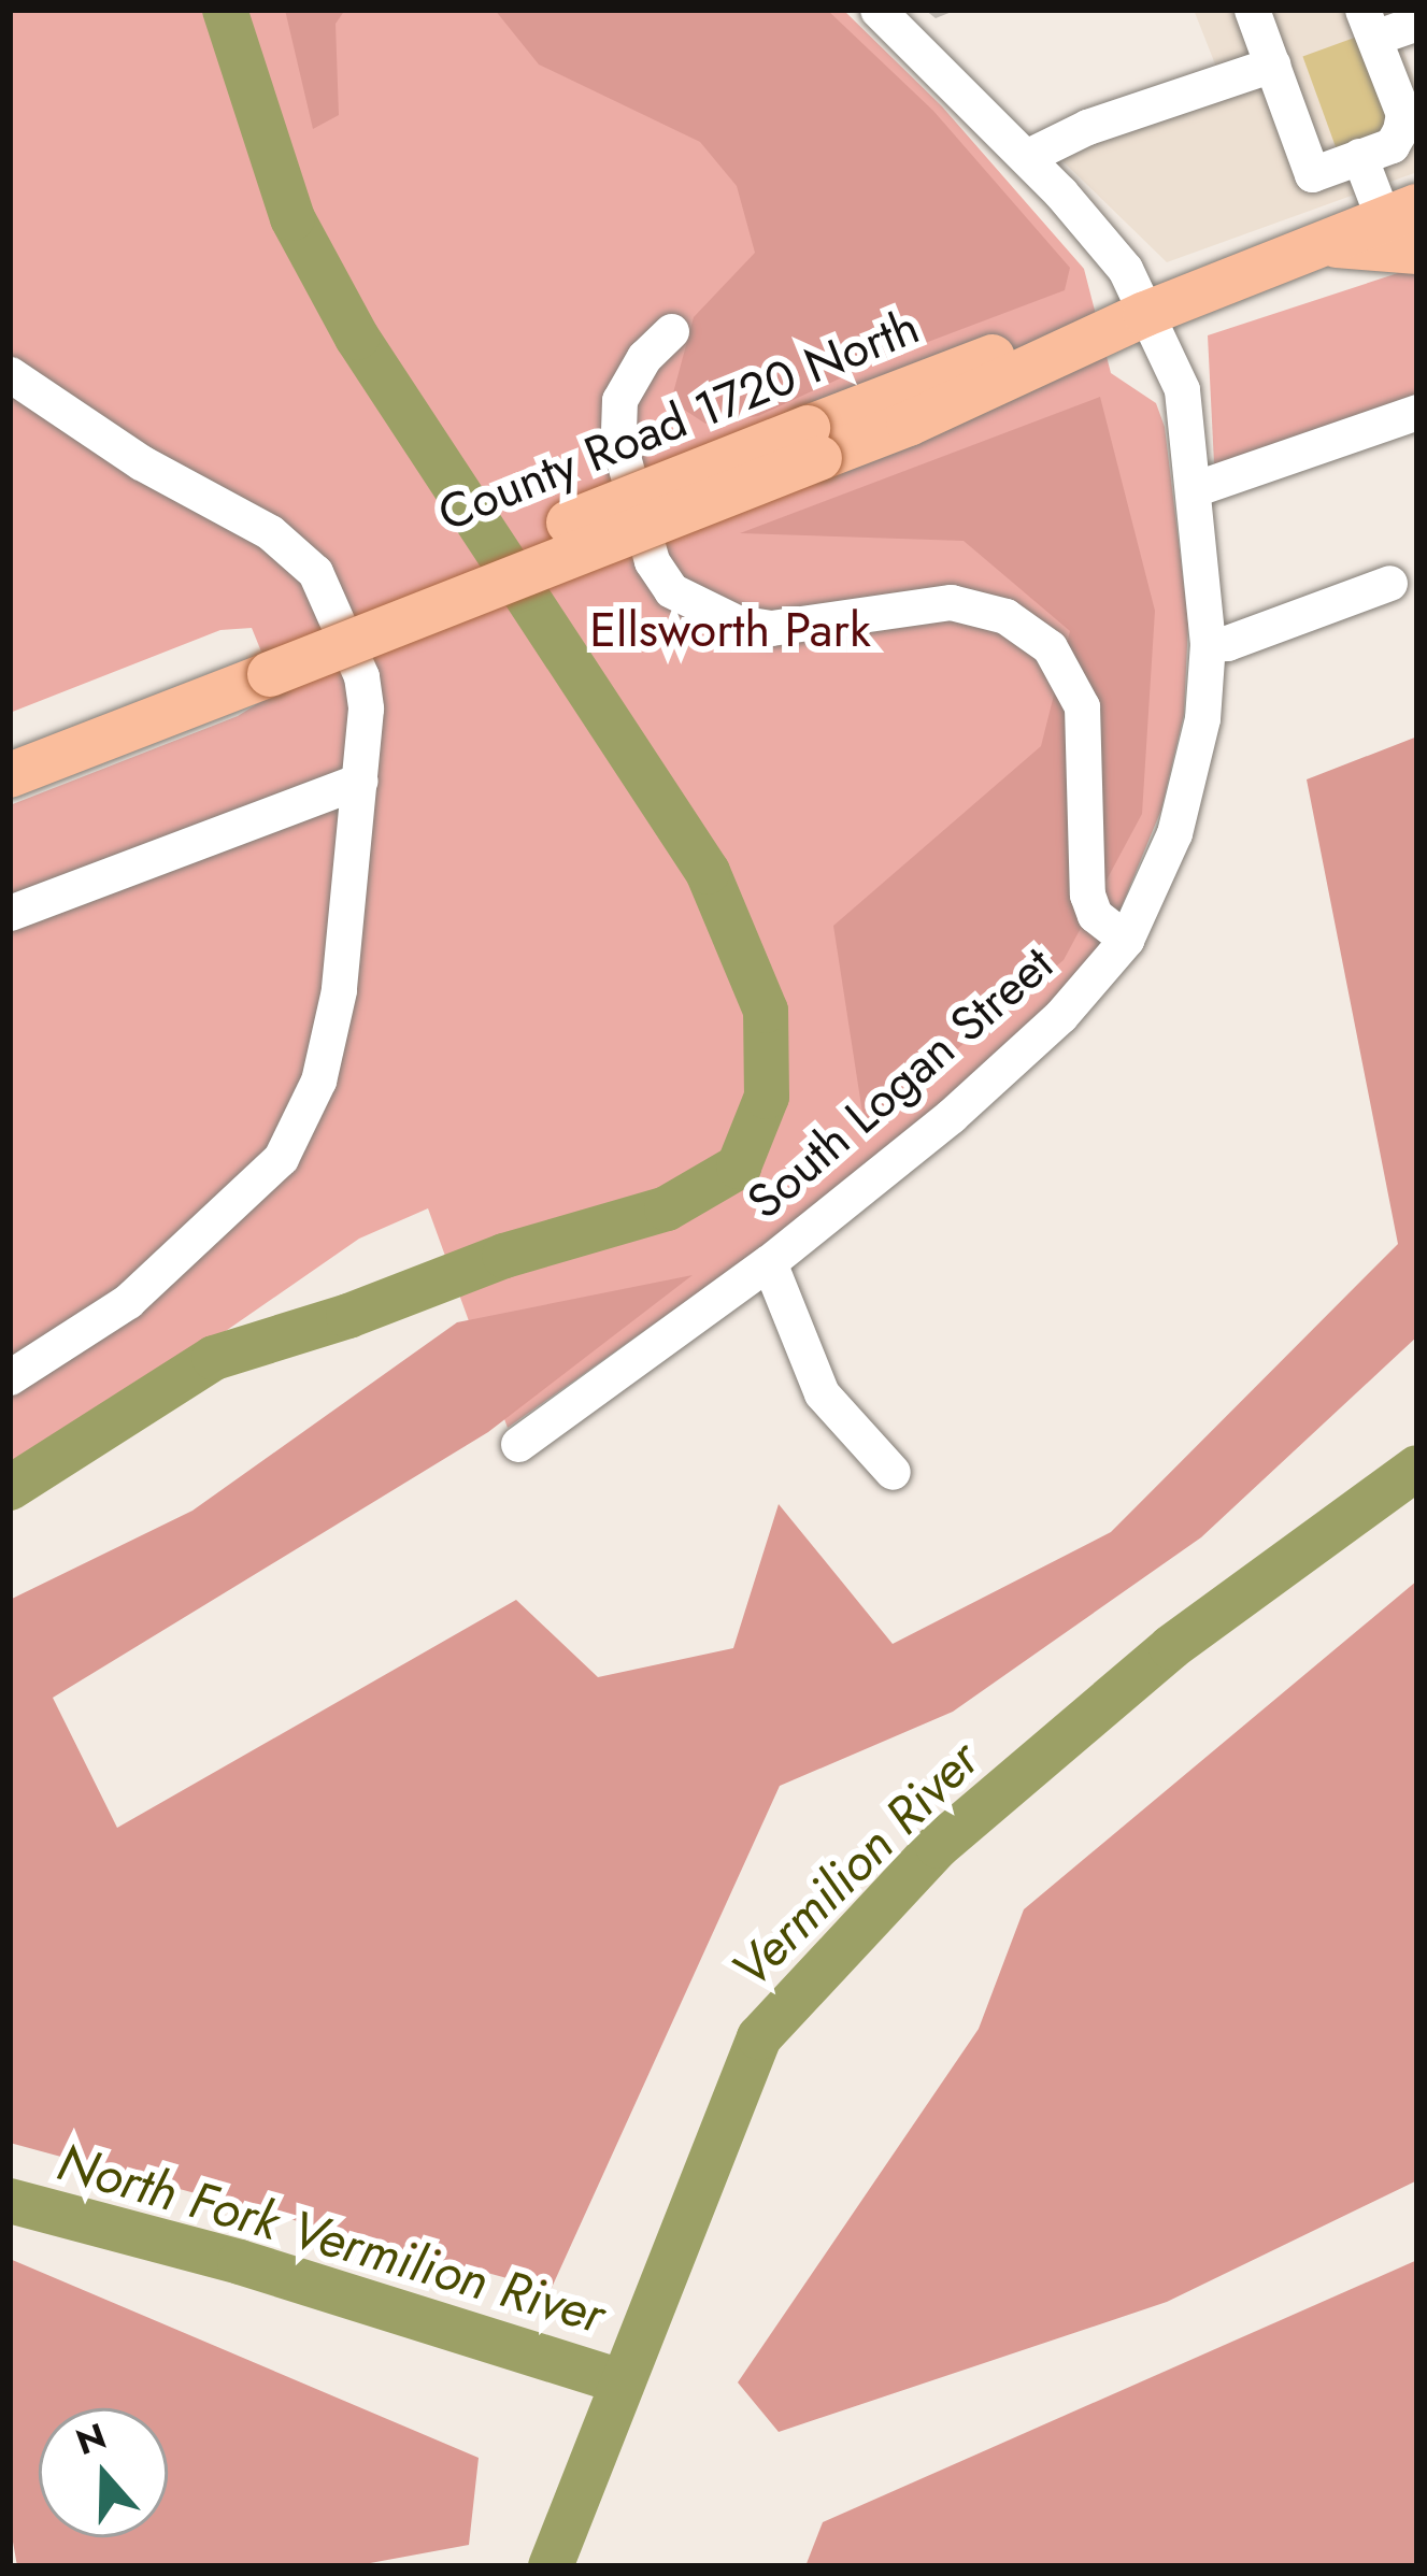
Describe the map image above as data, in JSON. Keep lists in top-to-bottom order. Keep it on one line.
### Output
{"streets":{"main road":["County Road 1720 North"],"street":["South Logan Street"]},"crossings":[["County Road 1720 North","South Logan Street"]],"water":["Vermilion River","North Fork Vermilion River"],"parks":["Ellsworth Park"],"north":"top"}
